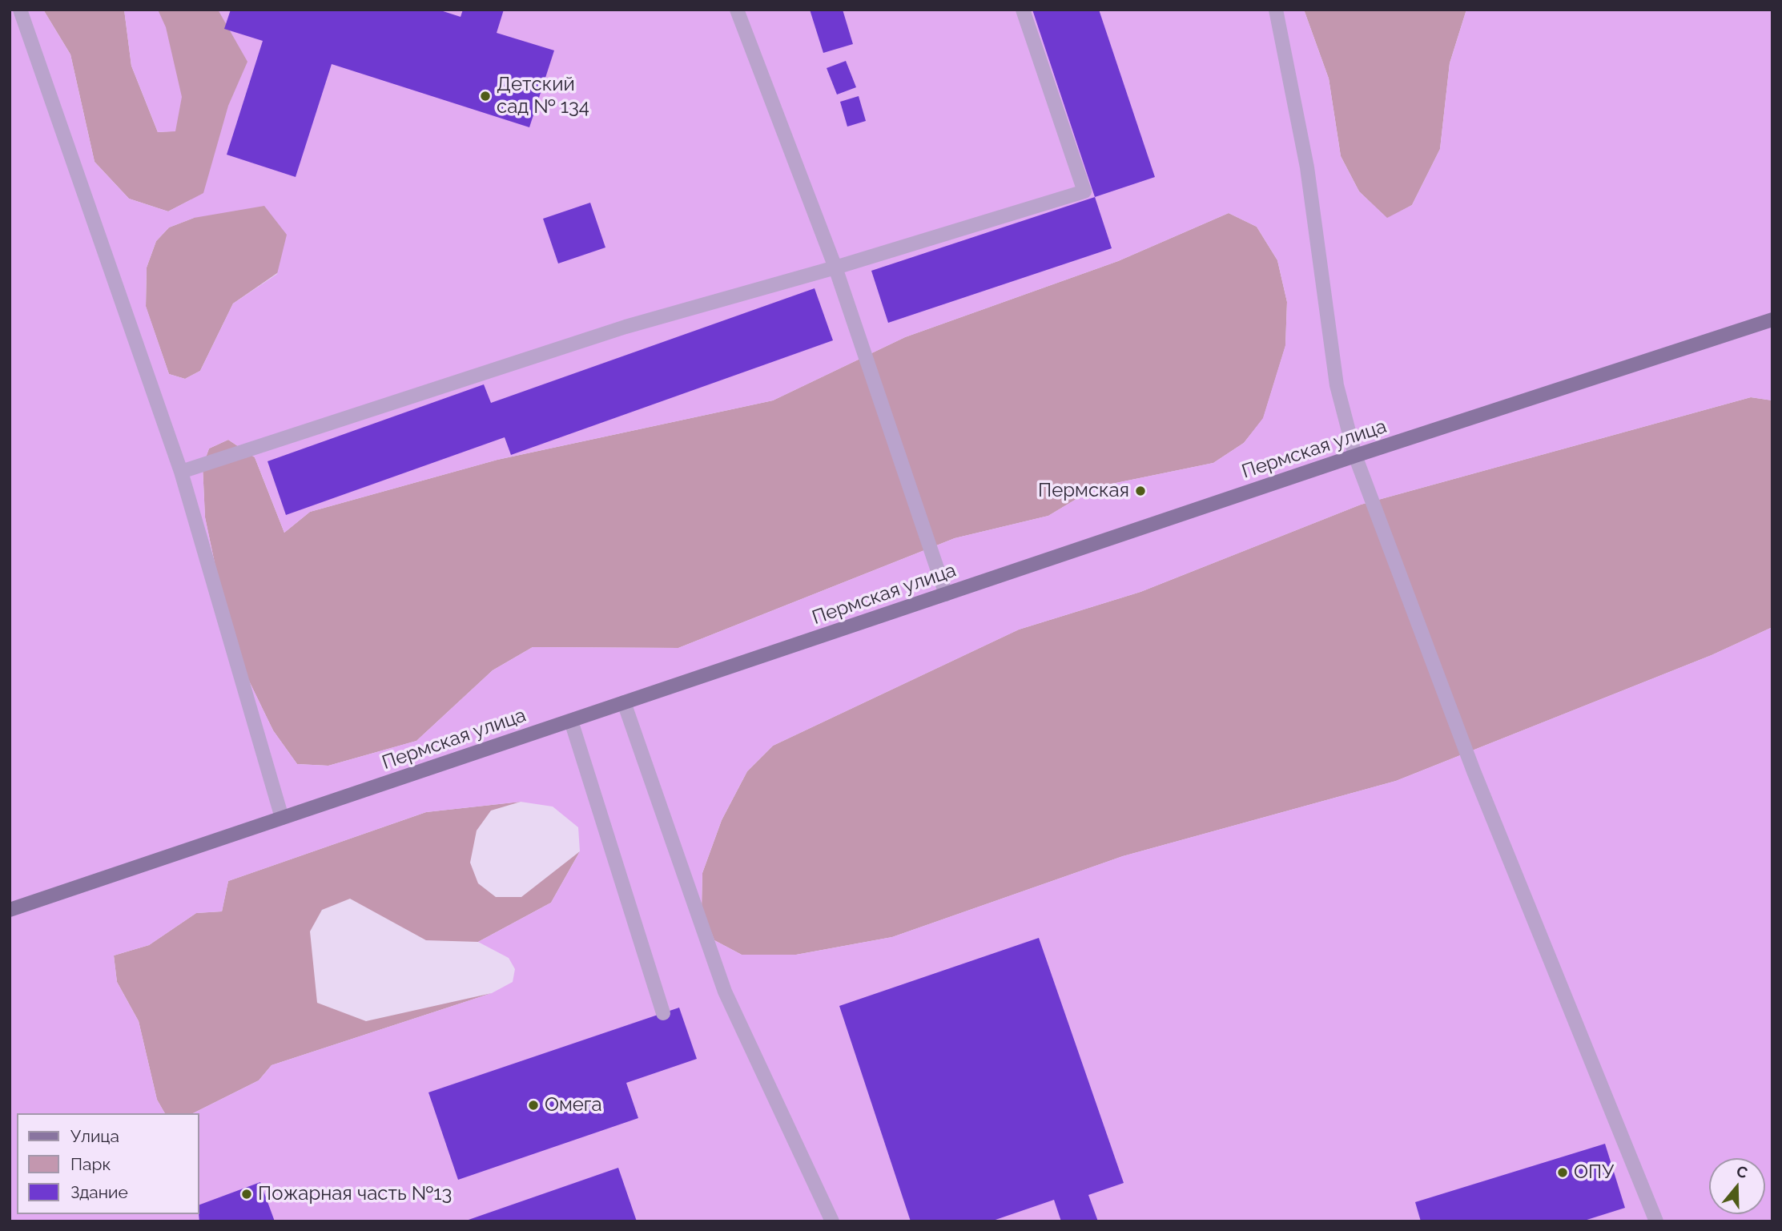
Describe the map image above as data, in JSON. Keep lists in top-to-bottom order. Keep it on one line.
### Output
{"streets":{"street":["Пермская улица"]},"places":["Детский сад № 134","Пермская","Омега","ОПУ","Пожарная часть №13"],"legend":["Улица","Парк","Здание"],"north":"top"}
